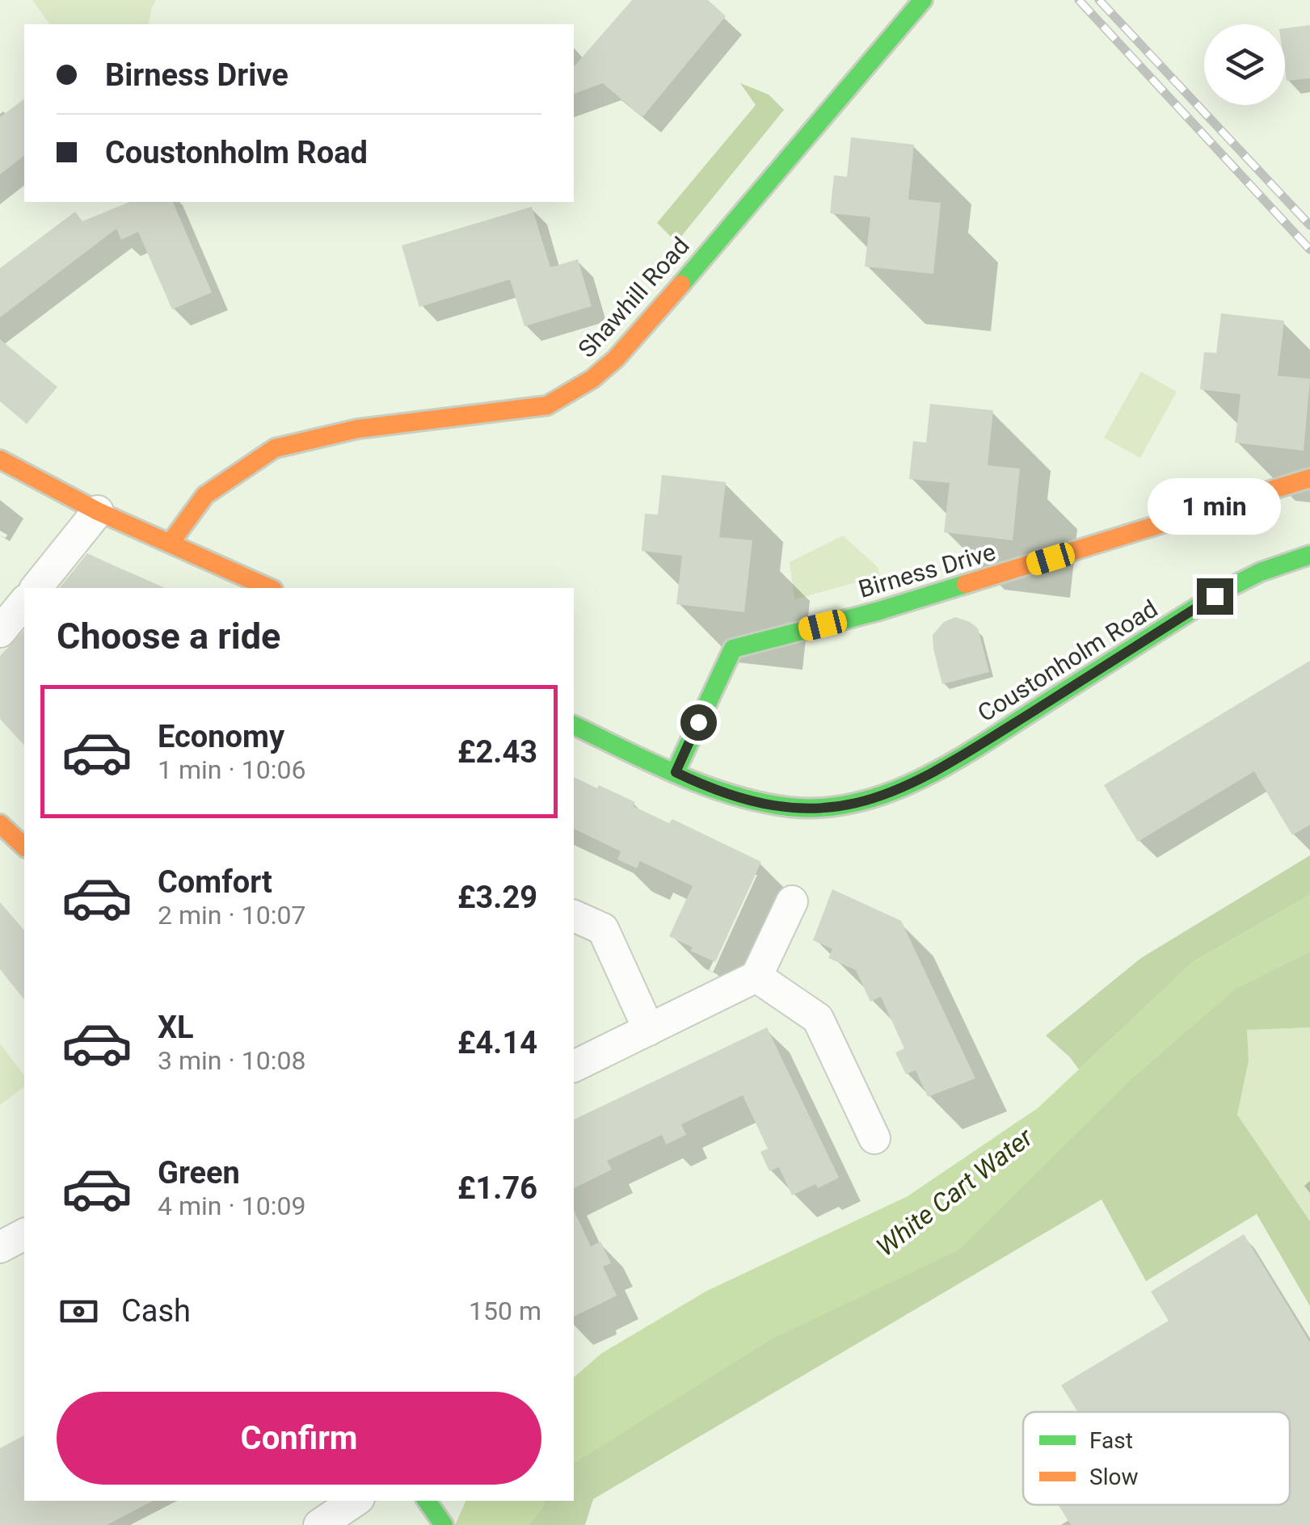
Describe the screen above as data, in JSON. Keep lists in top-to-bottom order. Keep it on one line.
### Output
{"streets":{"street":["Shawhill Road","Birness Drive","Coustonholm Road"]},"crossings":[["Birness Drive","Coustonholm Road"]],"water":["White Cart Water"],"legend":["Fast","Slow"],"page":{"banner":["Birness Drive","Coustonholm Road"],"bubble":"1 min","heading":"Choose a ride","list":[{"name":"Economy","note":"1 min · 10:06","value":"£2.43"},{"name":"Comfort","note":"2 min · 10:07","value":"£3.29"},{"name":"XL","note":"3 min · 10:08","value":"£4.14"},{"name":"Green","note":"4 min · 10:09","value":"£1.76"}],"pay":["Cash","150 m"],"buttons":"Confirm"}}
